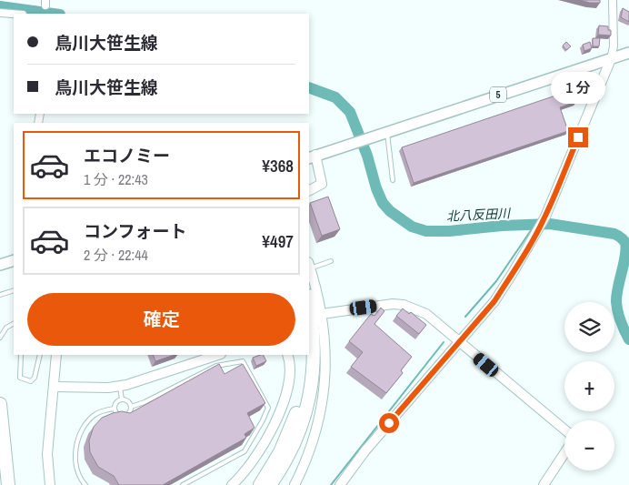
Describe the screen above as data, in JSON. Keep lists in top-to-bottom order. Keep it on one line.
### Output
{"streets":{"main road":["5"]},"water":["北八反田川"],"page":{"banner":["鳥川大笹生線","鳥川大笹生線"],"bubble":"1 分","list":[{"name":"エコノミー","note":"1 分 · 22:43","value":"¥368"},{"name":"コンフォート","note":"2 分 · 22:44","value":"¥497"}],"buttons":"確定","map_buttons":["+","−"]}}
